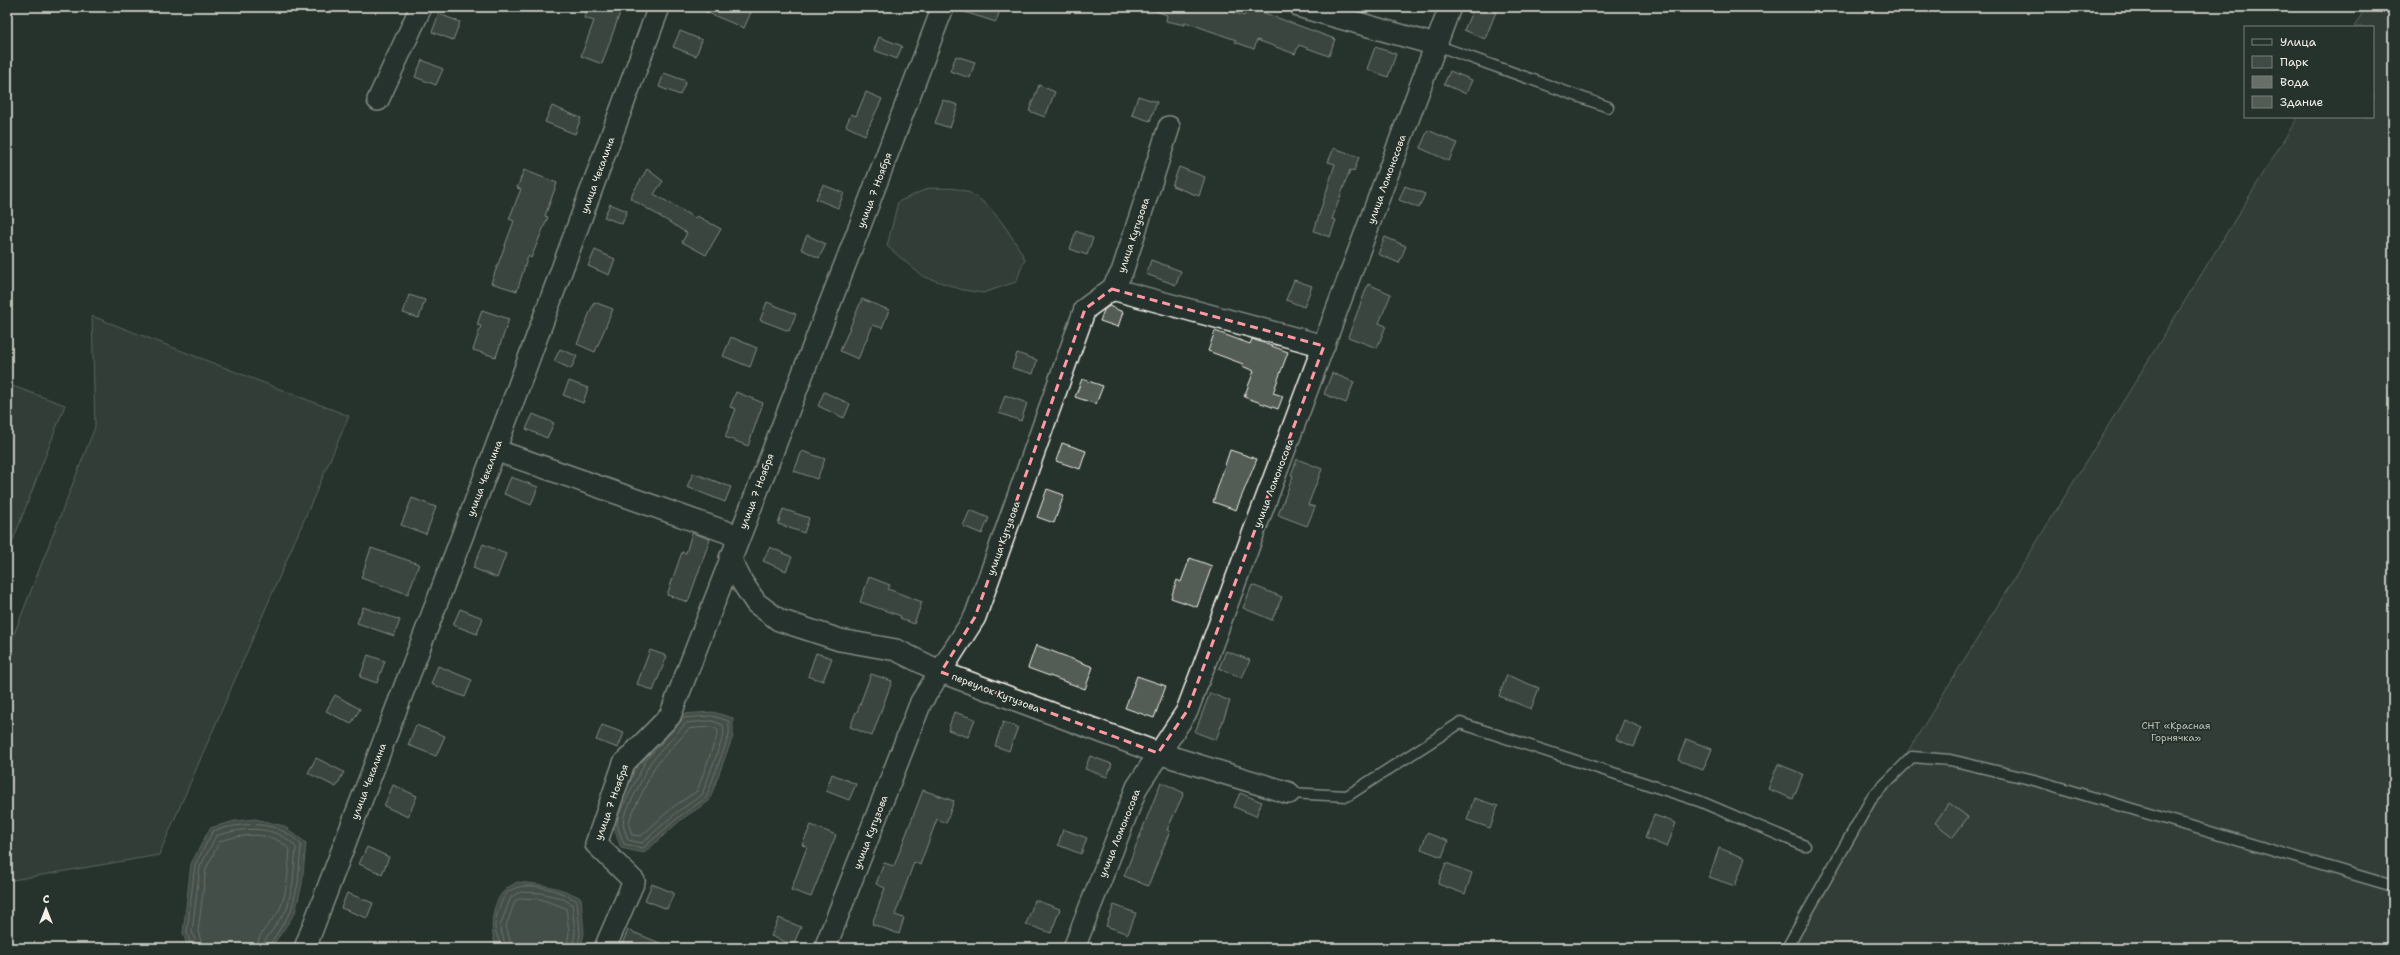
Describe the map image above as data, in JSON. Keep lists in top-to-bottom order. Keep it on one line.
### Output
{"streets":{"street":["улица Чекалина","улица Ломоносова","улица 7 Ноября","улица Кутузова","переулок Кутузова"]},"crossings":[["улица Ломоносова","переулок Кутузова"],["улица 7 Ноября","переулок Кутузова"],["улица Кутузова","переулок Кутузова"]],"parks":["СНТ «Красная Горнячка»"],"legend":["Улица","Парк","Вода","Здание"],"north":"top"}
